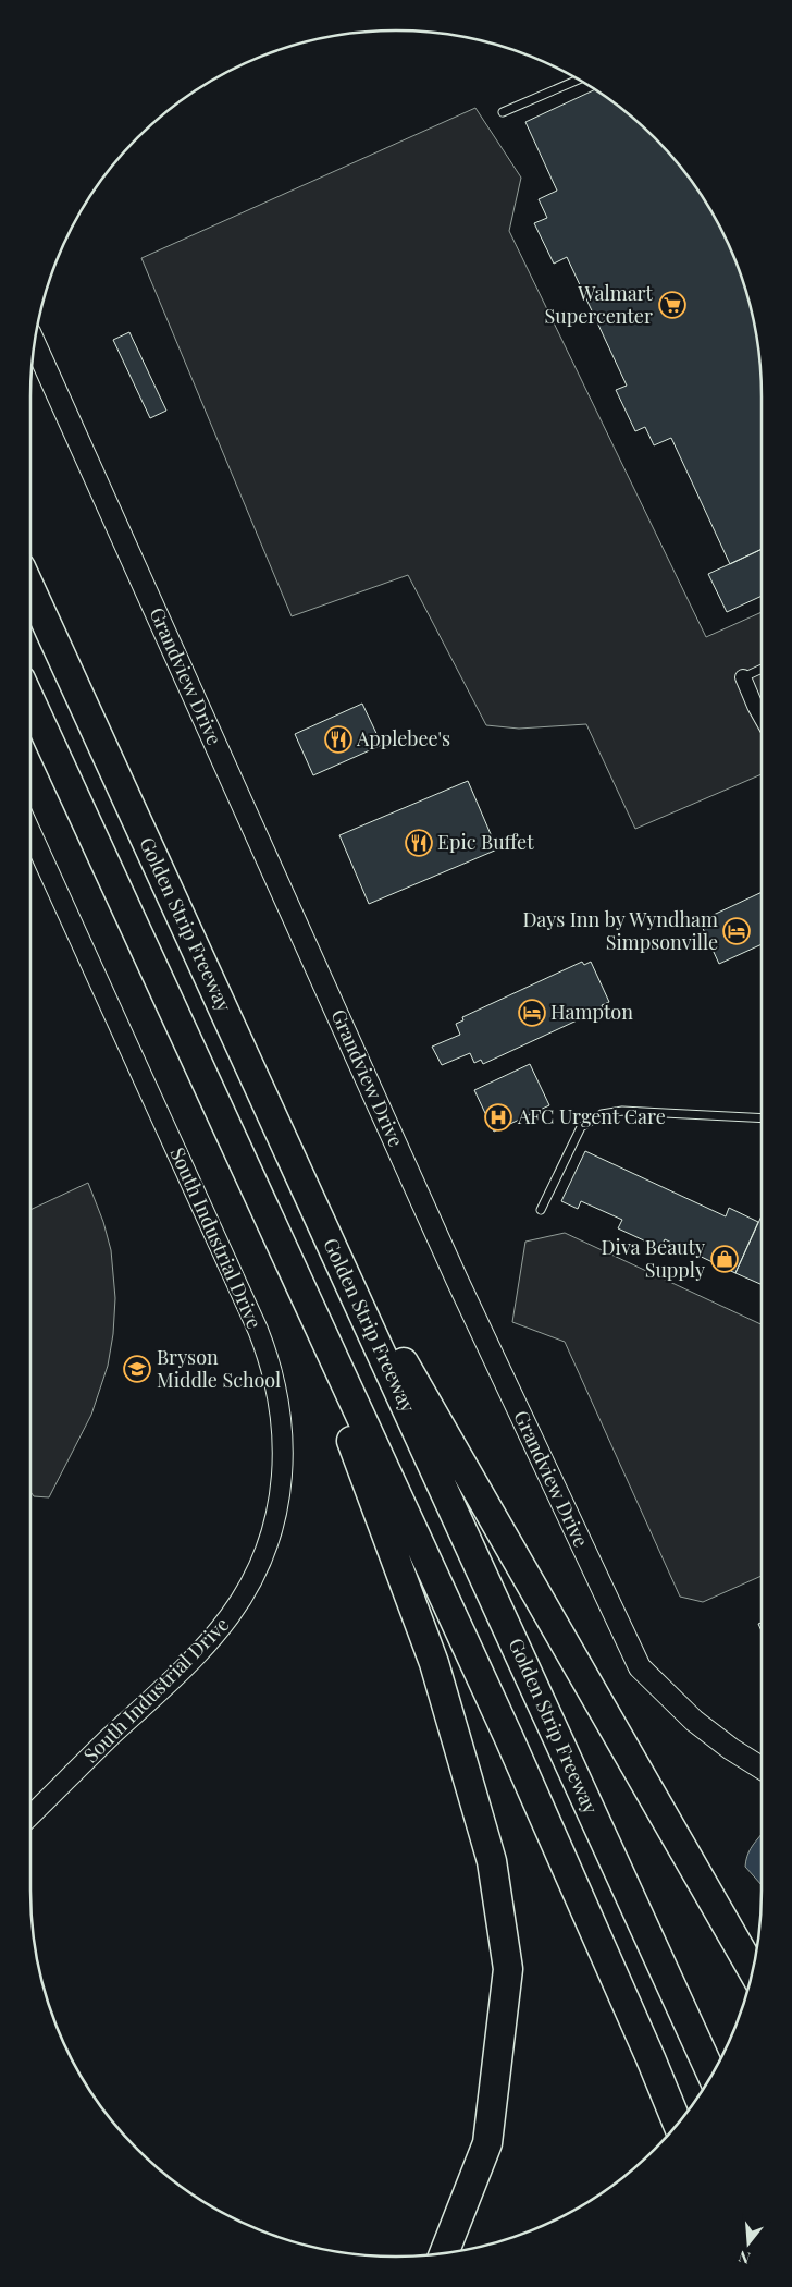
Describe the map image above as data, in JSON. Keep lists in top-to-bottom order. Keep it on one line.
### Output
{"streets":{"highway":["Golden Strip Freeway"],"main road":["Grandview Drive"],"street":["South Industrial Drive"]},"places":{"supermarket":["Walmart Supercenter"],"restaurant":["Applebee's","Epic Buffet"],"hotel":["Days Inn by Wyndham Simpsonville","Hampton"],"hospital":["AFC Urgent Care"],"shop":["Diva Beauty Supply"],"school or university":["Bryson Middle School"]},"north":"bottom"}
